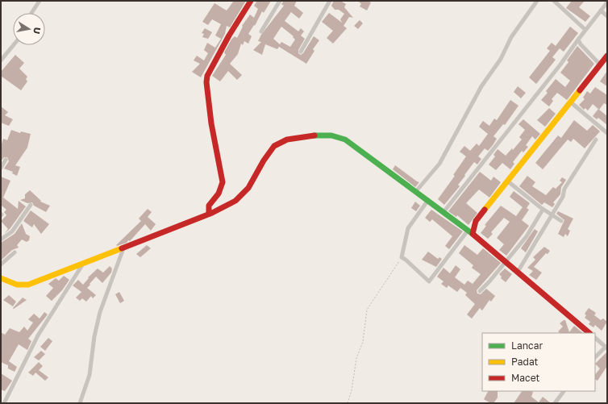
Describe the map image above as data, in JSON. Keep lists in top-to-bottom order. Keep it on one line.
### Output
{"legend":["Lancar","Padat","Macet"],"north":"right"}
